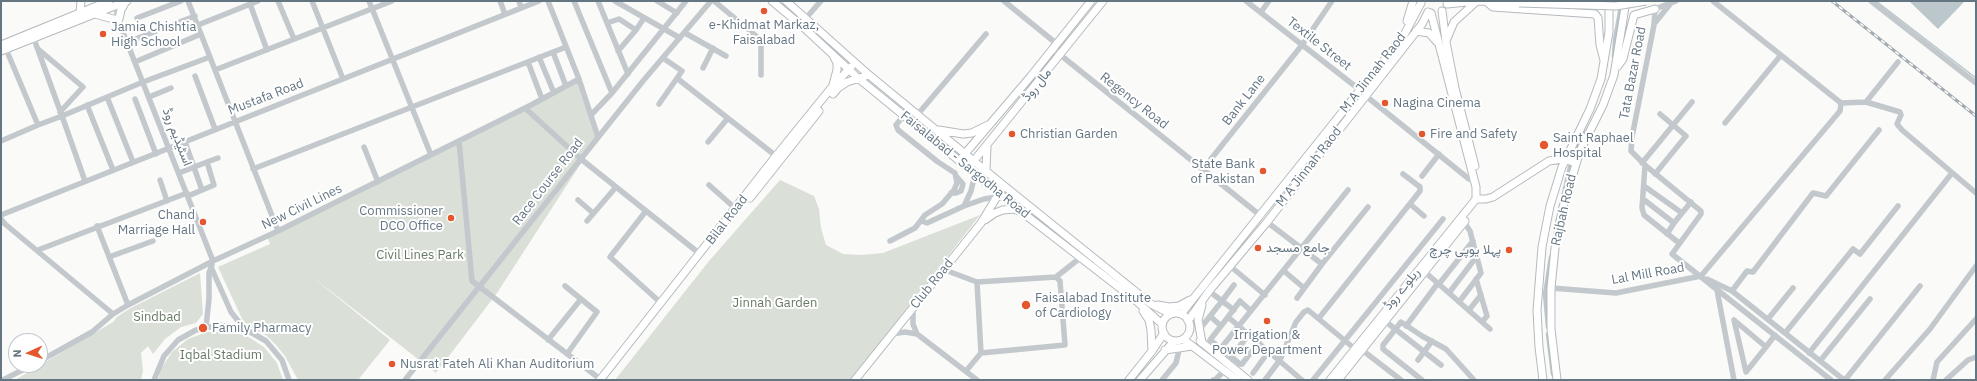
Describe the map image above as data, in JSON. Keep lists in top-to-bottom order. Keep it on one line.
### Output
{"streets":{"main road":["M.A Jinnah Raod","مال روڈ","Faisalabad - Sargodha Road","M A Jinnah Raod","Rajbah Road","Bilal Road","Club Road","ریلوے روڈ"],"street":["Textile Street","Tata Bazar Road","Mustafa Road","Bank Lane","Regency Road","اسٹیڈیم روڈ","Race Course Road","New Civil Lines","Lal Mill Road"]},"crossings":[["Textile Street","M.A Jinnah Raod"],["Textile Street","Bank Lane"],["M.A Jinnah Raod","Regency Road"],["M.A Jinnah Raod","M A Jinnah Raod"],["Tata Bazar Road","Lal Mill Road"],["مال روڈ","Regency Road"],["مال روڈ","Faisalabad - Sargodha Road"],["Mustafa Road","اسٹیڈیم روڈ"],["Bank Lane","Regency Road"],["Regency Road","M A Jinnah Raod"],["اسٹیڈیم روڈ","New Civil Lines"],["Faisalabad - Sargodha Road","M A Jinnah Raod"],["Faisalabad - Sargodha Road","Bilal Road"],["Faisalabad - Sargodha Road","Club Road"],["Rajbah Road","Lal Mill Road"]],"parks":["Civil Lines Park","Jinnah Garden","Sindbad","Iqbal Stadium"],"places":["e-Khidmat Markaz, Faisalabad","Jamia Chishtia High School","Nagina Cinema","Christian Garden","Fire and Safety","Saint Raphael Hospital","State Bank of Pakistan","Commissioner DCO Office","Chand Marriage Hall","جامع مسجد","پہلا یوپی چرچ","Faisalabad Institute of Cardiology","Irrigation & Power Department","Family Pharmacy","Nusrat Fateh Ali Khan Auditorium"],"north":"left"}
